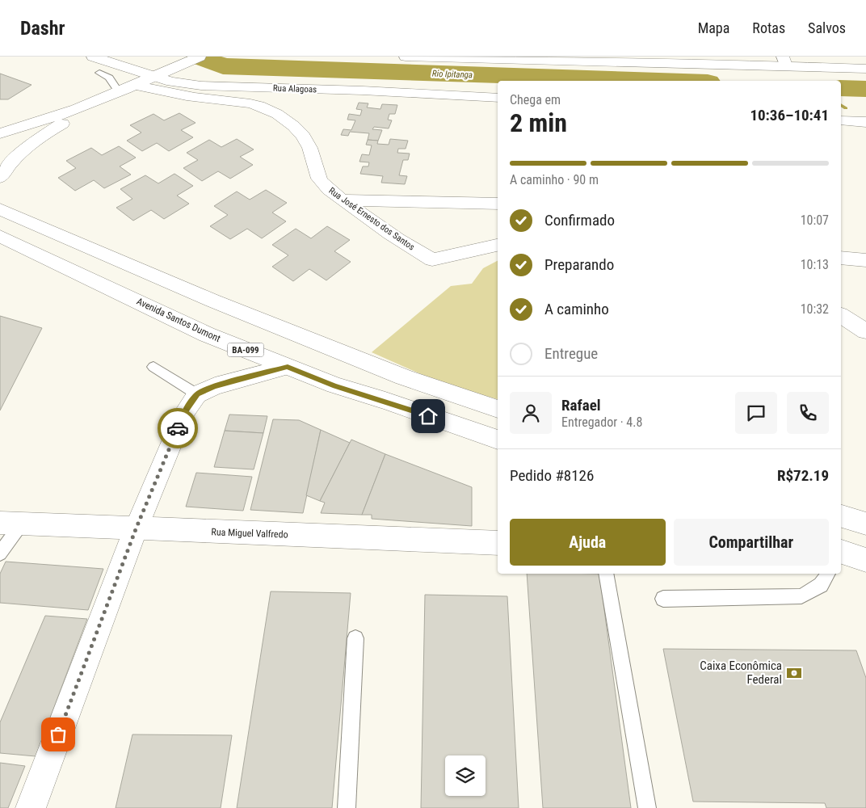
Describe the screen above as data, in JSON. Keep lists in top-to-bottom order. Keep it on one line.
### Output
{"streets":{"main road":["Rua Alagoas","Rua José Ernesto dos Santos","Avenida Santos Dumont","BA-099","Rua Miguel Valfredo"]},"water":["Rio Ipitanga"],"places":{"bank":["Caixa Econômica Federal"]},"page":{"header":"Dashr","nav":["Mapa","Rotas","Salvos"],"heading":["2 min","Chega em","10:36–10:41"],"panel":["Rafael","Entregador · 4.8","Pedido #8126","R$72.19"],"bar":"A caminho · 90 m","list":[["Confirmado","10:07"],["Preparando","10:13"],["A caminho","10:32"],"Entregue"],"buttons":["Ajuda","Compartilhar"]}}
